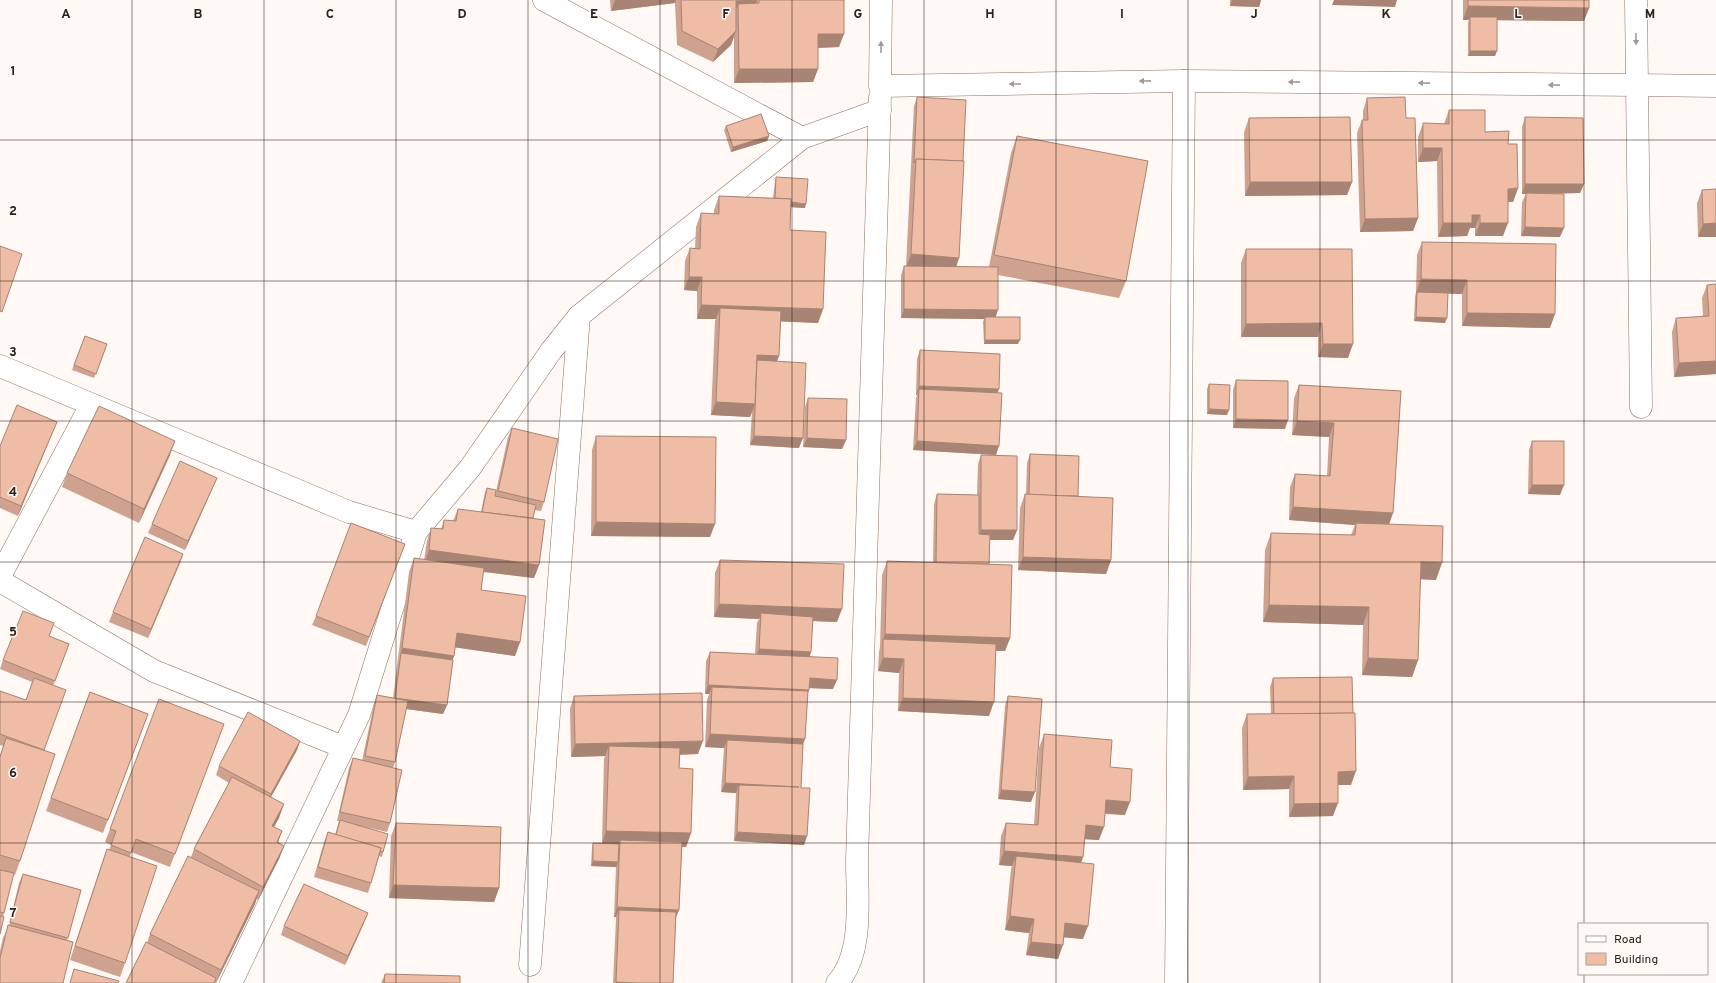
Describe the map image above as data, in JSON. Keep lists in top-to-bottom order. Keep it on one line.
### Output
{"legend":["Road","Building"],"grid":{"columns":["A","B","C","D","E","F","G","H","I","J","K","L","M"],"rows":["1","2","3","4","5","6","7"]}}
